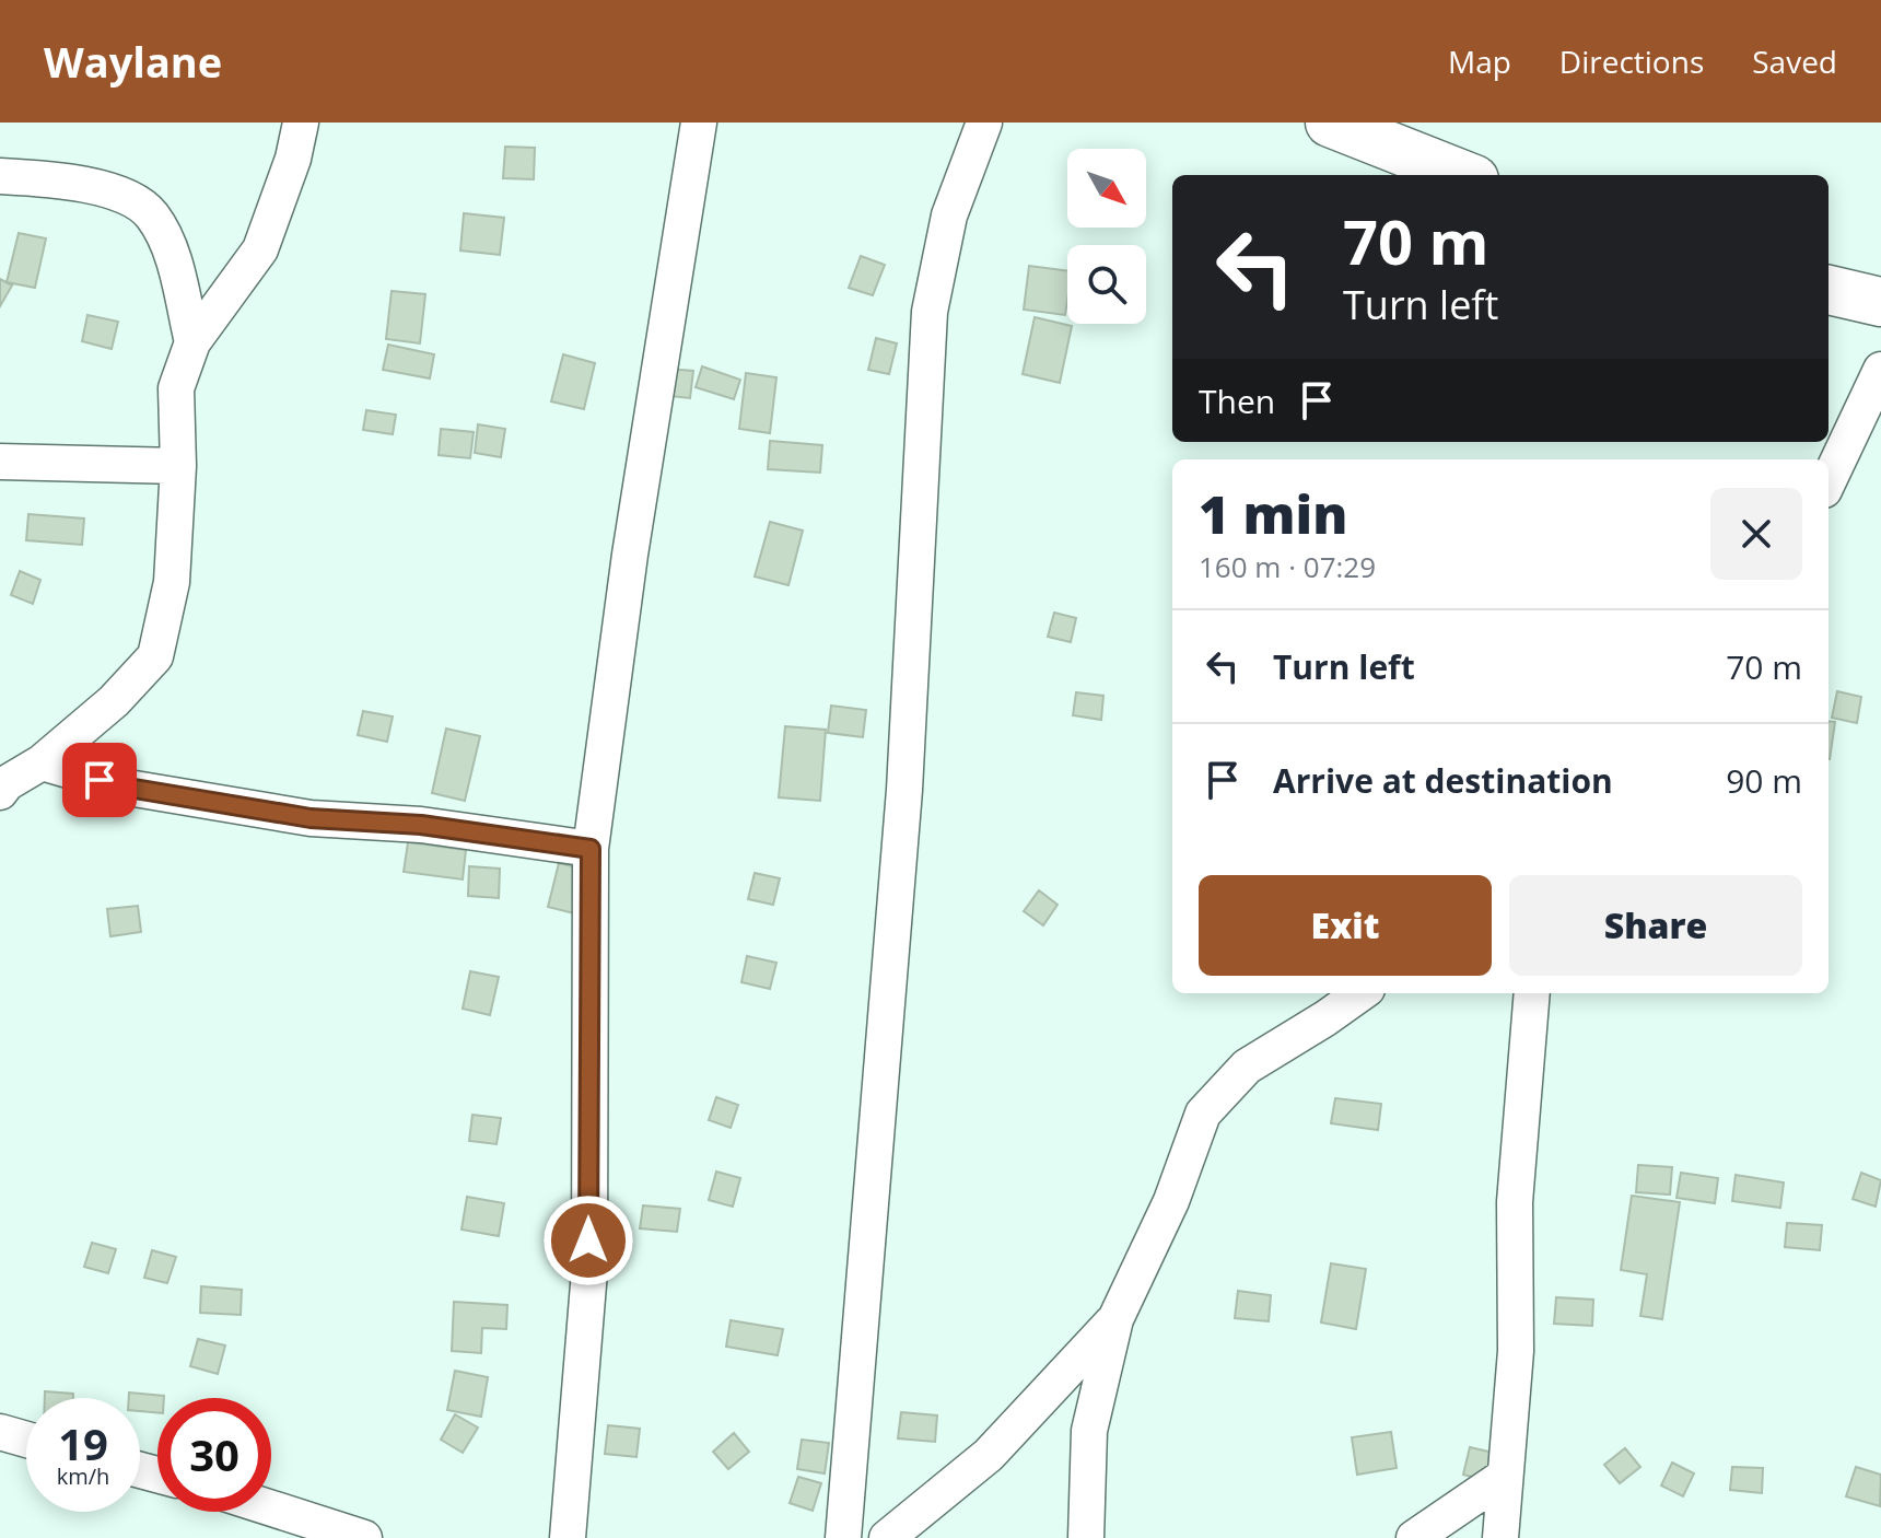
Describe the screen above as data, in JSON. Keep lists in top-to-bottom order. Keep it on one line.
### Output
{"north":"bottom right","page":{"header":"Waylane","nav":["Map","Directions","Saved"],"turn":["70 m","Turn left"],"then":"Then","heading":["1 min","160 m · 07:29"],"list":[{"name":"Turn left","value":"70 m"},{"name":"Arrive at destination","value":"90 m"}],"buttons":["Exit","Share"],"speed":"19 km/h","limit":"30"}}
